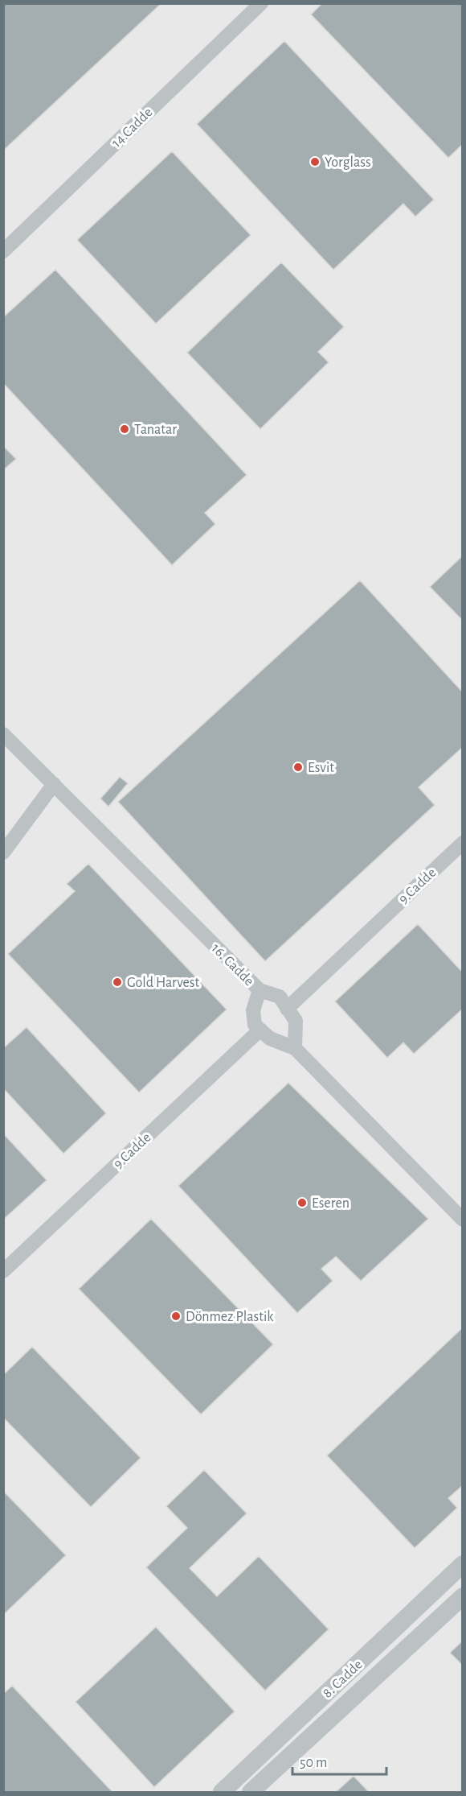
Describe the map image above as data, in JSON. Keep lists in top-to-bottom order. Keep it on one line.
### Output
{"streets":{"street":["14.Cadde","9.Cadde","16. Cadde","8. Cadde"]},"crossings":[["9.Cadde","16. Cadde"]],"places":["Yorglass","Tanatar","Esvit","Gold Harvest","Eseren","Dönmez Plastik"],"scale_bar":"50 m"}
